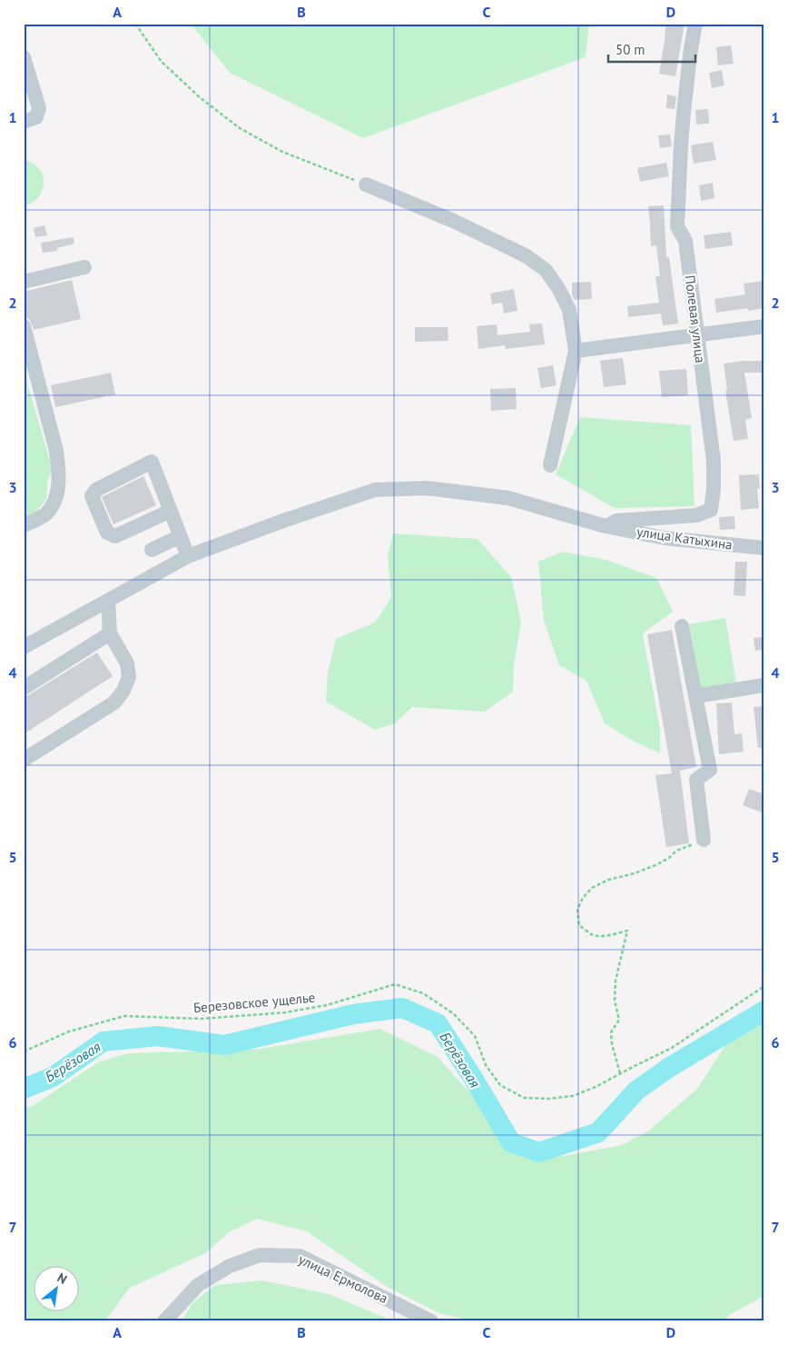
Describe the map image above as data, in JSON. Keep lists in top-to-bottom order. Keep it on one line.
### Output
{"streets":{"street":["Полевая улица","улица Катыхина","улица Ермолова"],"path":["Березовское ущелье"]},"crossings":[["Полевая улица","улица Катыхина"]],"water":["Берёзовая"],"scale_bar":"50 m","north":"top right","grid":{"columns":["A","B","C","D"],"rows":["1","2","3","4","5","6","7"]}}
